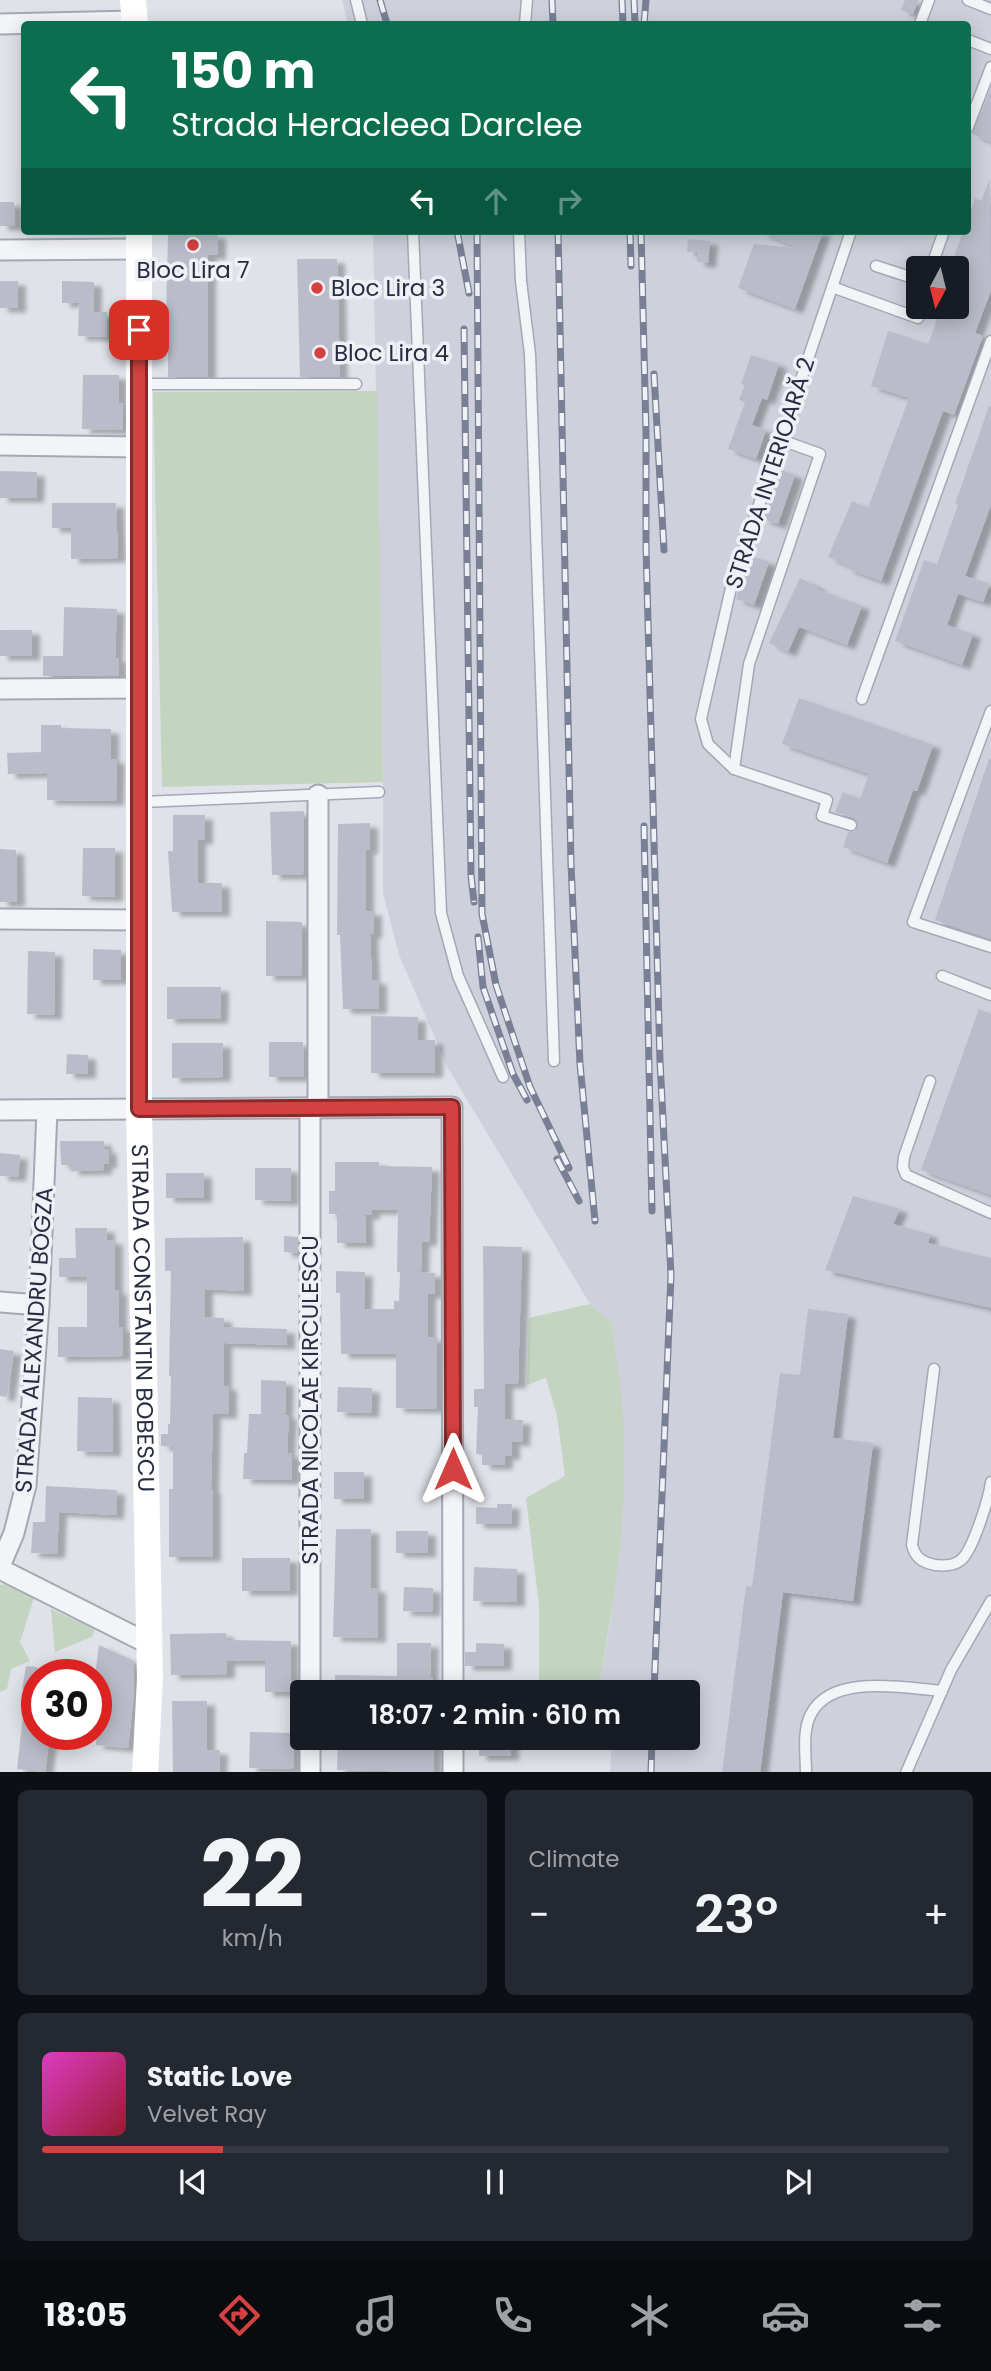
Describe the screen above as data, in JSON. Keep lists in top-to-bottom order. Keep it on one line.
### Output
{"streets":{"street":["STRADA CONSTANTIN BOBESCU","STRADA ALEXANDRU BOGZA","STRADA NICOLAE KIRCULESCU"],"lane":["STRADA INTERIOARĂ 2"]},"places":["Bloc Lira 7","Bloc Lira 3","Bloc Lira 4"],"north":"bottom","page":{"turn":["150 m","Strada Heracleea Darclee"],"limit":"30","trip":"18:07 · 2 min · 610 m","tile":[["22","km/h"],"Climate"],"heat":["−","23°","+"],"song":["Static Love","Velvet Ray"],"tabs":"18:05"}}
